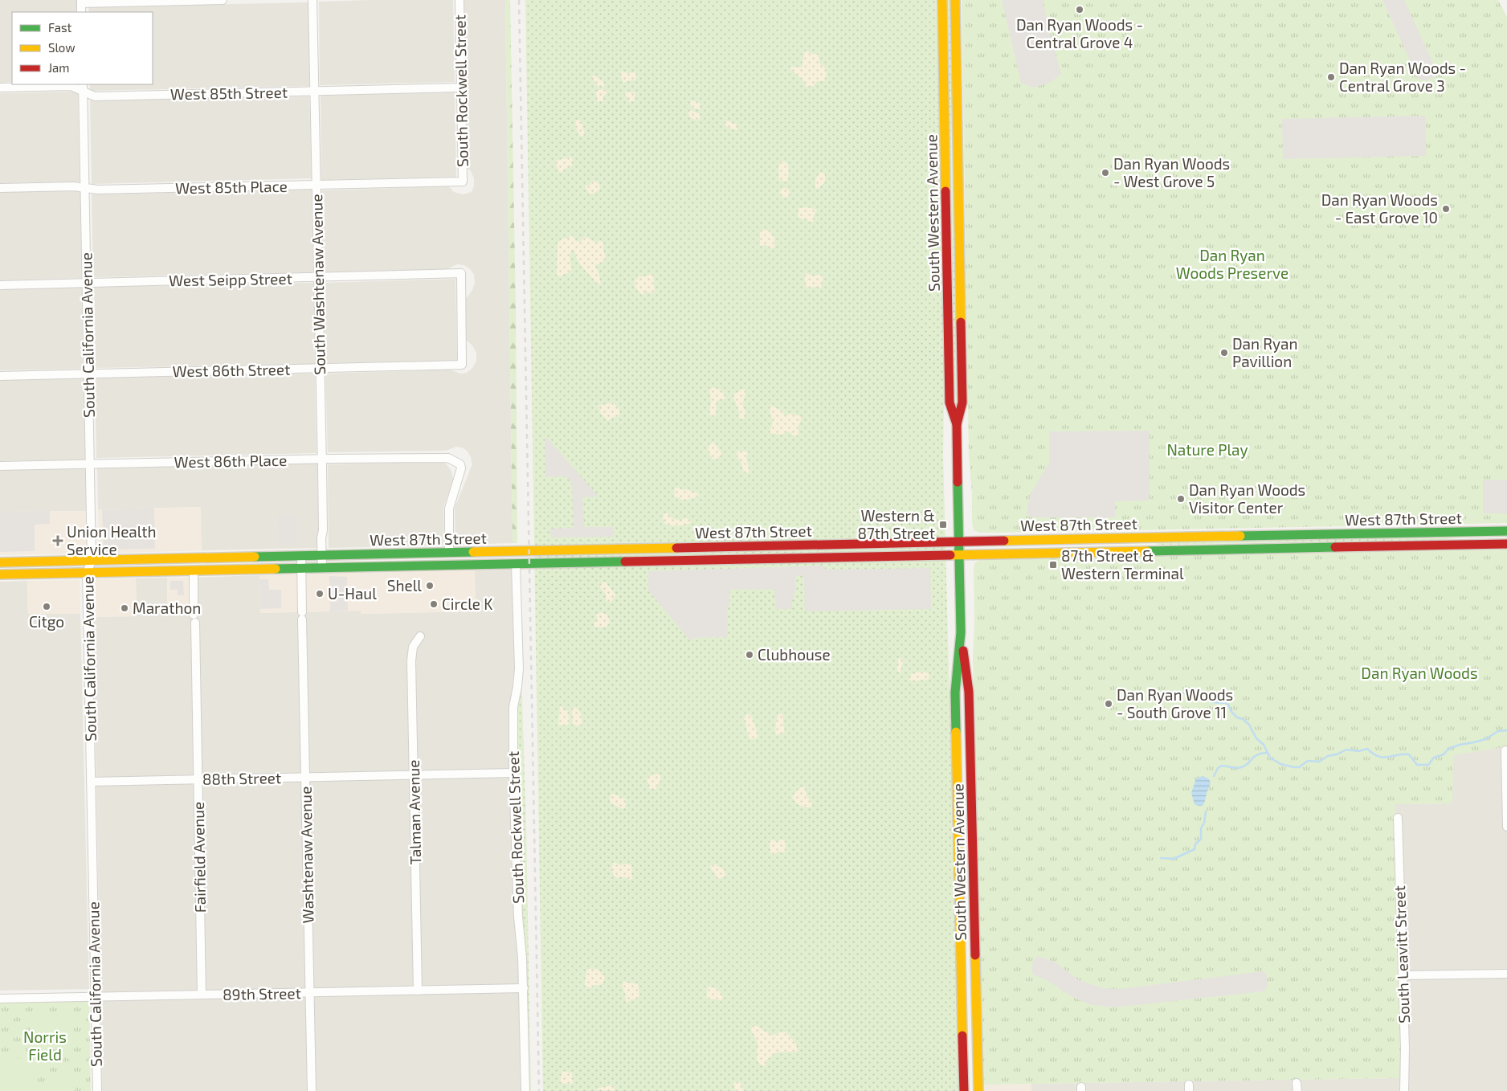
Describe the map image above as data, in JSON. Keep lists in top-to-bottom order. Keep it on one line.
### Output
{"streets":{"main road":["South Western Avenue","West 87th Street"],"street":["South Rockwell Street","West 85th Street","West 85th Place","West Seipp Street","South Washtenaw Avenue","South California Avenue","West 86th Street","West 86th Place","88th Street","Talman Avenue","Washtenaw Avenue","Fairfield Avenue","South Leavitt Street","89th Street"]},"crossings":[["South Rockwell Street","West 85th Street"],["South Rockwell Street","West 85th Place"],["South Rockwell Street","West 87th Street"],["South Rockwell Street","88th Street"],["South Rockwell Street","89th Street"],["West 85th Street","South Washtenaw Avenue"],["West 85th Street","South California Avenue"],["West 85th Place","South Washtenaw Avenue"],["West 85th Place","South California Avenue"],["South Western Avenue","West 87th Street"],["West Seipp Street","South Washtenaw Avenue"],["West Seipp Street","South California Avenue"],["West Seipp Street","West 86th Street"],["South Washtenaw Avenue","West 86th Street"],["South Washtenaw Avenue","West 86th Place"],["South Washtenaw Avenue","West 87th Street"],["South California Avenue","West 86th Street"],["South California Avenue","West 86th Place"],["South California Avenue","West 87th Street"],["South California Avenue","88th Street"],["South California Avenue","89th Street"],["West 86th Place","West 87th Street"],["West 87th Street","Washtenaw Avenue"],["West 87th Street","Fairfield Avenue"],["88th Street","Talman Avenue"],["88th Street","Washtenaw Avenue"],["88th Street","Fairfield Avenue"],["Talman Avenue","89th Street"],["Washtenaw Avenue","89th Street"],["Fairfield Avenue","89th Street"]],"parks":["Dan Ryan Woods Preserve","Nature Play","Dan Ryan Woods","Norris Field"],"places":{"other":["Dan Ryan Woods - Central Grove 4","Dan Ryan Woods - Central Grove 3","Dan Ryan Woods - West Grove 5","Dan Ryan Woods - East Grove 10","Dan Ryan Pavillion","Dan Ryan Woods Visitor Center","Shell","U-Haul","Circle K","Citgo","Marathon","Clubhouse","Dan Ryan Woods - South Grove 11"],"transit":["Western & 87th Street","87th Street & Western Terminal"],"health":["Union Health Service"]},"legend":["Fast","Slow","Jam"]}
